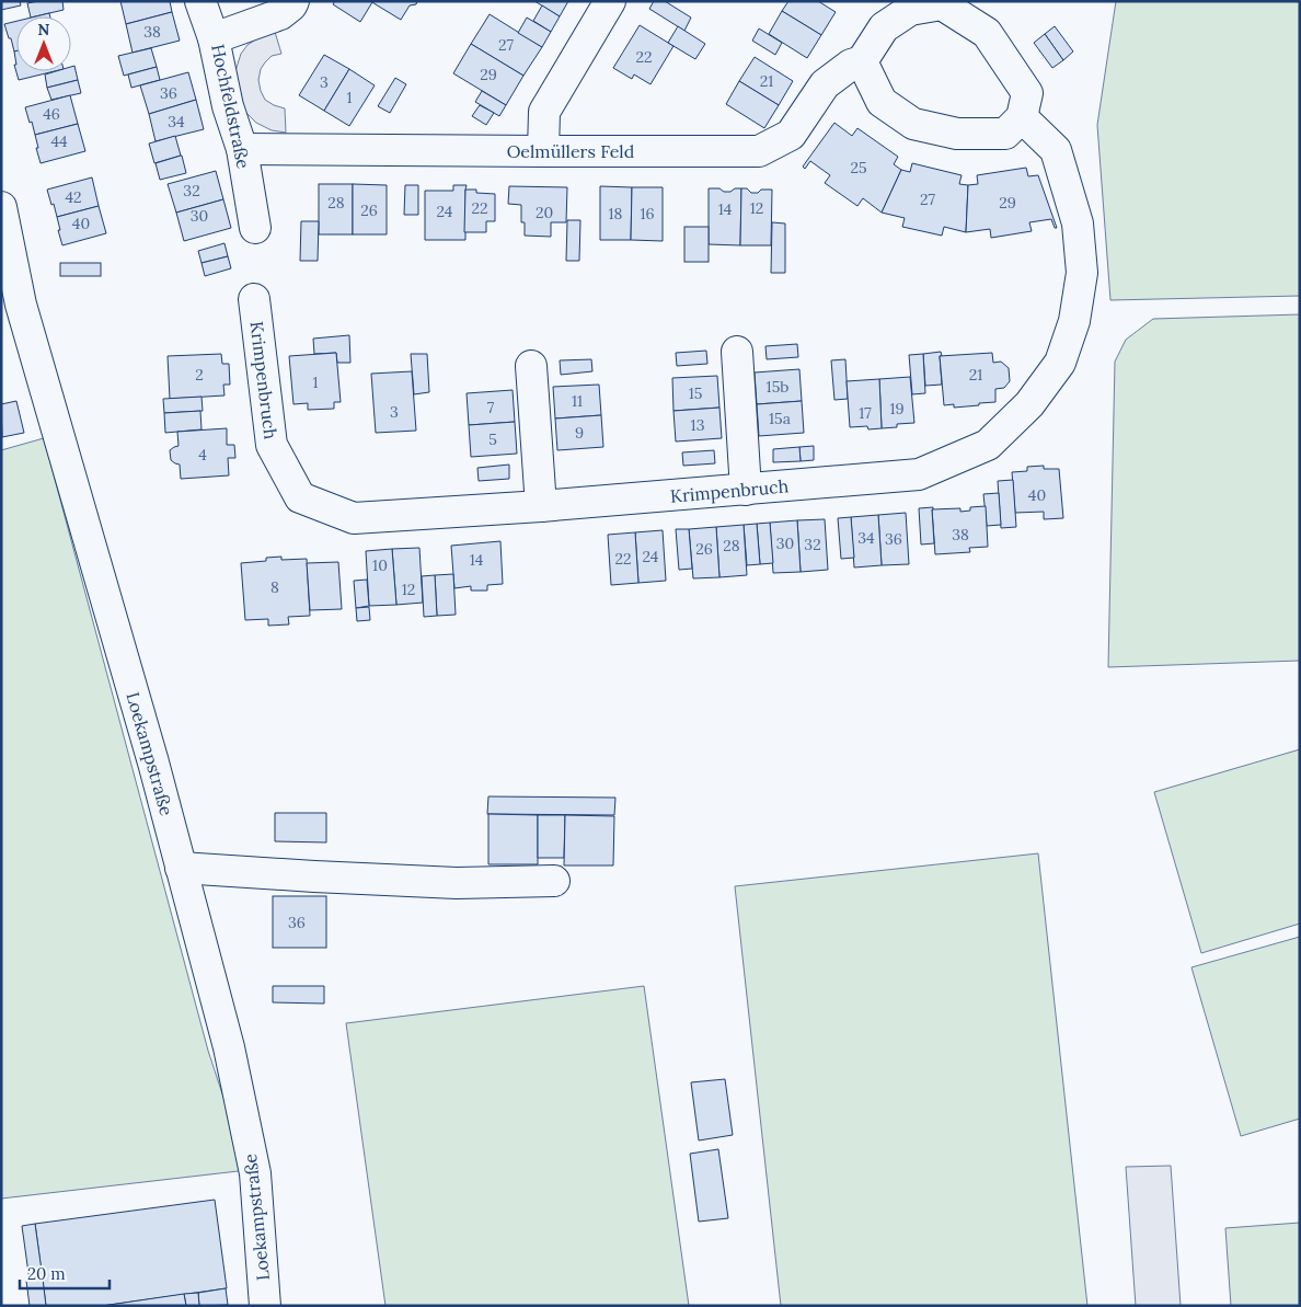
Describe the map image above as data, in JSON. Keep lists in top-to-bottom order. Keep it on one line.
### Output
{"streets":{"street":["Hochfeldstraße","Oelmüllers Feld","Krimpenbruch","Loekampstraße"]},"crossings":[["Hochfeldstraße","Oelmüllers Feld"],["Oelmüllers Feld","Krimpenbruch"]],"house_numbers":["38","27","22","29","21","3","36","1","46","34","44","25","32","42","27","28","29","22","12","14","26","24","20","18","16","30","40","2","21","1","15b","15","11","7","19","3","17","15a","13","9","5","4","40","38","34","36","30","32","28","26","24","22","14","10","8","12","36"],"scale_bar":"20 m","north":"top"}
